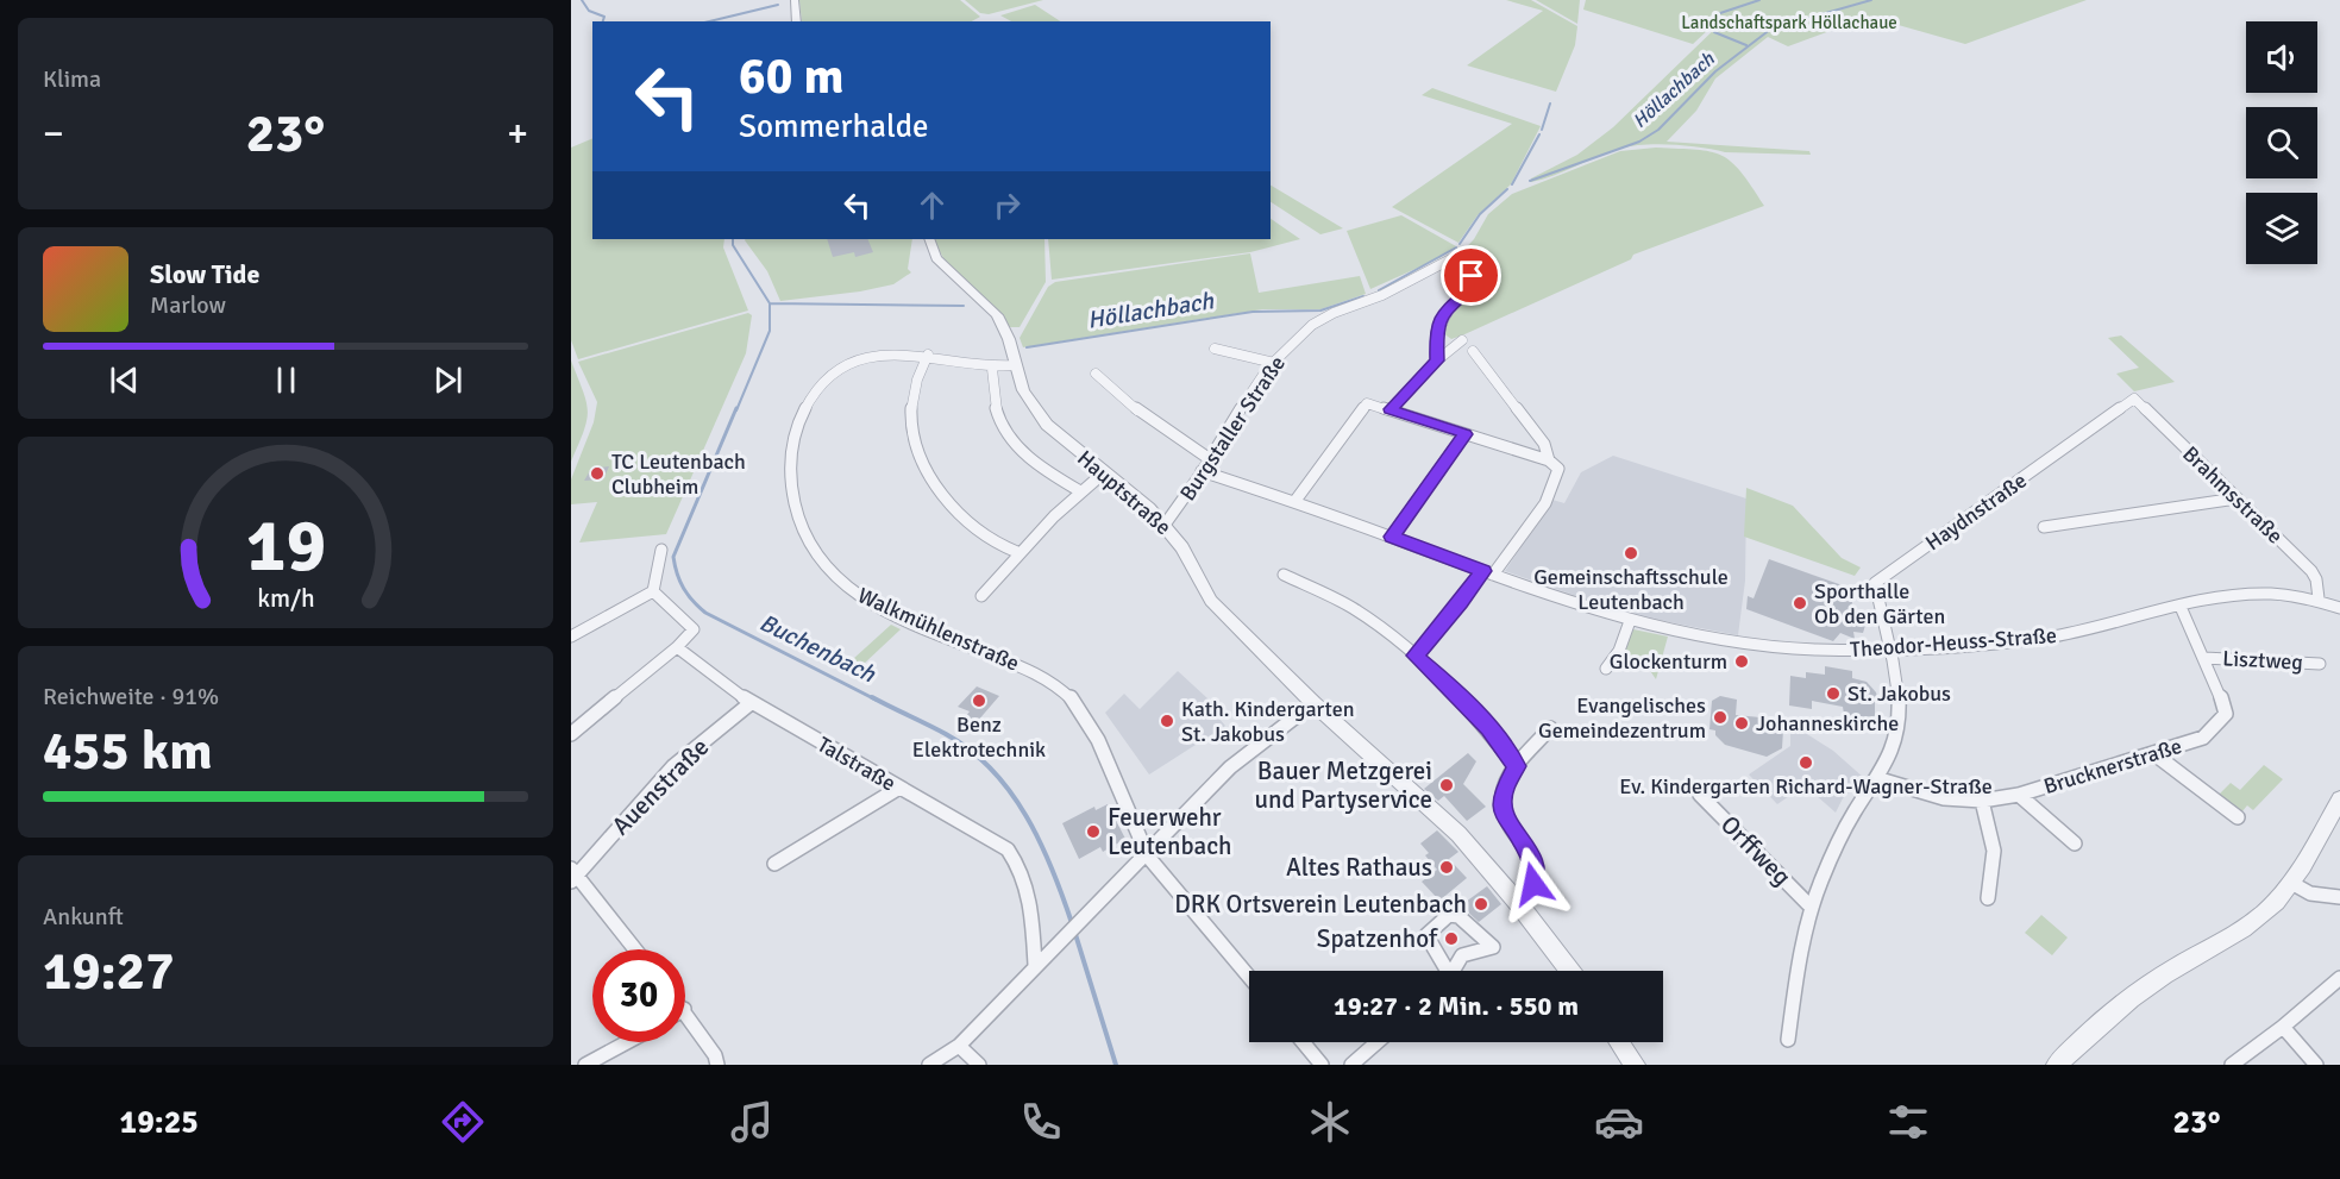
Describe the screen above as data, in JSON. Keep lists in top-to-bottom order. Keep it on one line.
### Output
{"streets":{"street":["Burgstaller Straße","Hauptstraße","Brahmsstraße","Haydnstraße","Walkmühlenstraße","Theodor-Heuss-Straße","Lisztweg","Talstraße","Brucknerstraße","Auenstraße","Orffweg"]},"crossings":[["Burgstaller Straße","Hauptstraße"],["Burgstaller Straße","Theodor-Heuss-Straße"],["Hauptstraße","Walkmühlenstraße"],["Brahmsstraße","Haydnstraße"],["Brahmsstraße","Theodor-Heuss-Straße"],["Haydnstraße","Theodor-Heuss-Straße"],["Theodor-Heuss-Straße","Brucknerstraße"],["Lisztweg","Brucknerstraße"],["Talstraße","Auenstraße"]],"water":["Höllachbach","Buchenbach"],"parks":["Landschaftspark Höllachaue"],"places":["TC Leutenbach Clubheim","Gemeinschaftsschule Leutenbach","Sporthalle Ob den Gärten","Glockenturm","St. Jakobus","Benz Elektrotechnik","Evangelisches Gemeindezentrum","Kath. Kindergarten St. Jakobus","Johanneskirche","Ev. Kindergarten Richard-Wagner-Straße","Bauer Metzgerei und Partyservice","Feuerwehr Leutenbach","Altes Rathaus","DRK Ortsverein Leutenbach","Spatzenhof"],"page":{"tile":["Klima",["Reichweite · 91%","455 km"],["Ankunft","19:27"]],"turn":["60 m","Sommerhalde"],"heat":["−","23°","+"],"song":["Slow Tide","Marlow"],"limit":"30","trip":"19:27 · 2 Min. · 550 m","tabs":["19:25","23°"],"gauge":["19","km/h"]}}
